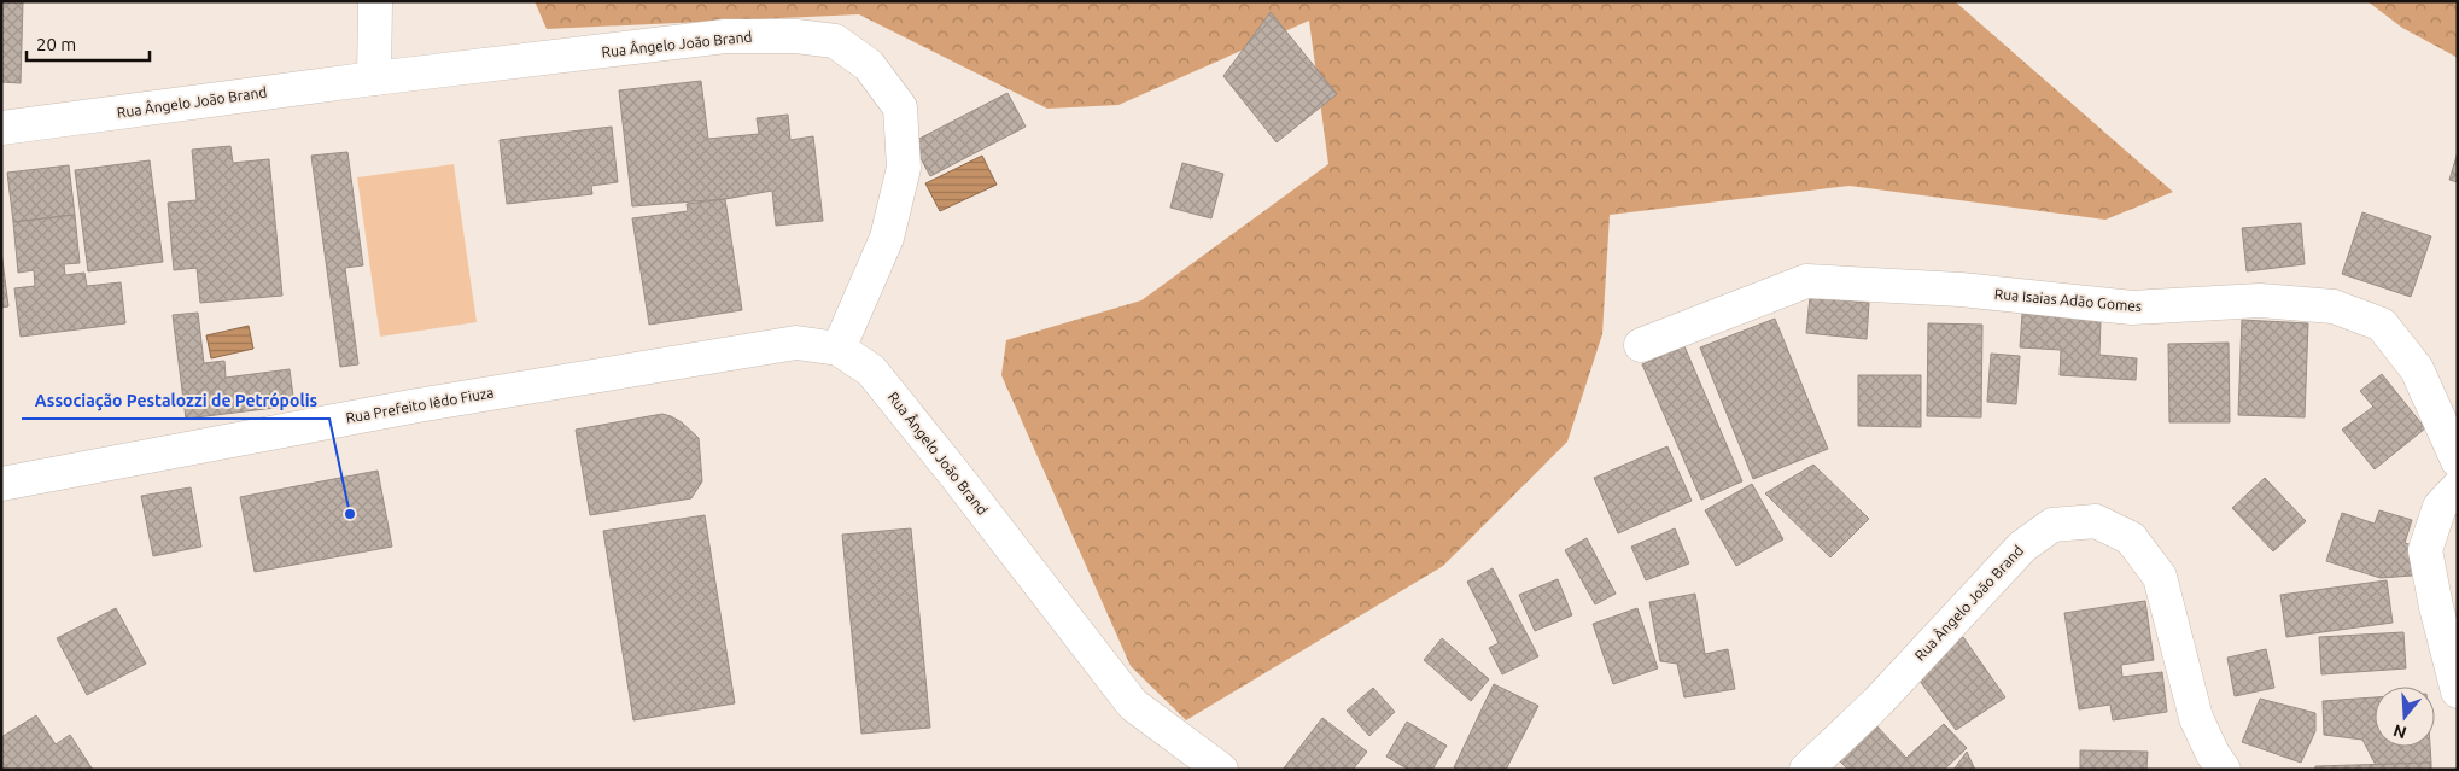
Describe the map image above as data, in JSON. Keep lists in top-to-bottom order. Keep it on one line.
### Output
{"streets":{"street":["Rua Ângelo João Brand","Rua Isaias Adão Gomes","Rua Prefeito Iêdo Fiuza"]},"crossings":[["Rua Ângelo João Brand","Rua Prefeito Iêdo Fiuza"]],"places":["Associação Pestalozzi de Petrópolis"],"scale_bar":"20 m","north":"bottom"}
